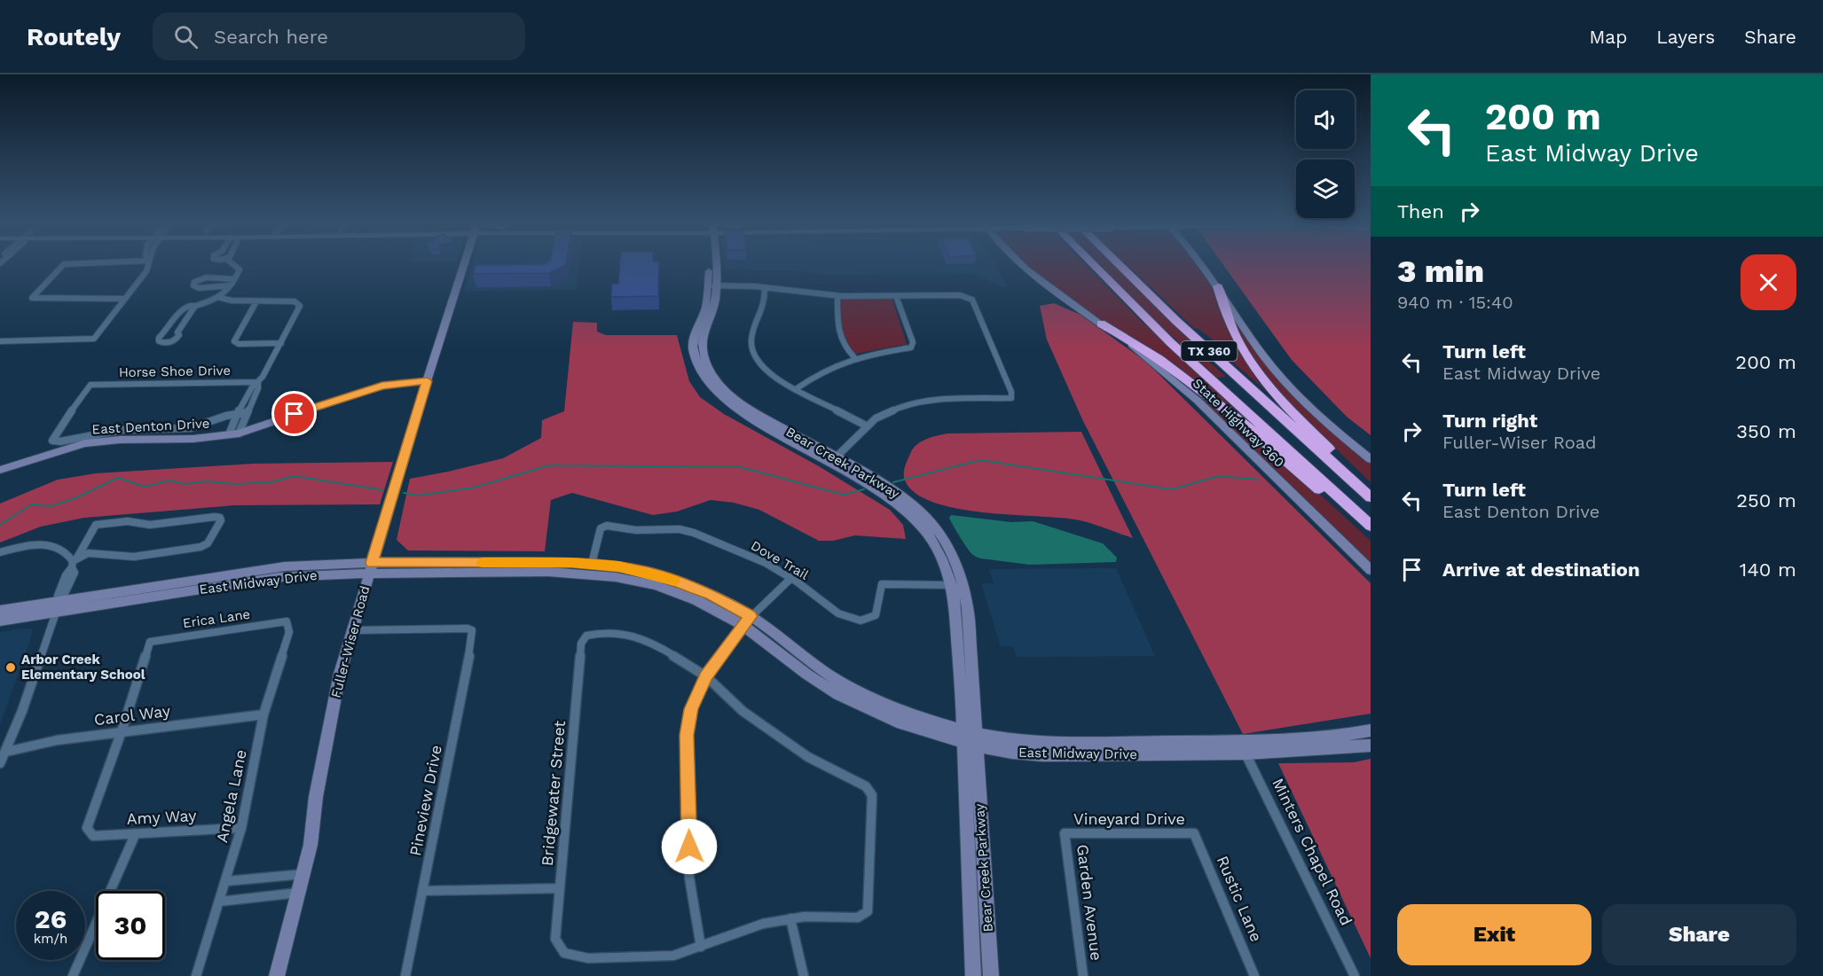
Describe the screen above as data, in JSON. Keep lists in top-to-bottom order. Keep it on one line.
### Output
{"streets":{"highway":["TX 360"],"main road":["State Highway 360","East Denton Drive","Bear Creek Parkway","East Midway Drive","Fuller-Wiser Road"],"street":["Horse Shoe Drive","Dove Trail","Erica Lane","Carol Way","Bridgewater Street","Angela Lane","Pineview Drive","Amy Way","Vineyard Drive","Minters Chapel Road","Rustic Lane","Garden Avenue"]},"crossings":[["East Denton Drive","Fuller-Wiser Road"],["Bear Creek Parkway","Dove Trail"],["Bear Creek Parkway","East Midway Drive"],["Dove Trail","East Midway Drive"],["East Midway Drive","Fuller-Wiser Road"],["East Midway Drive","Minters Chapel Road"],["Erica Lane","Carol Way"],["Erica Lane","Angela Lane"],["Erica Lane","Amy Way"],["Fuller-Wiser Road","Pineview Drive"],["Carol Way","Angela Lane"],["Carol Way","Amy Way"],["Angela Lane","Amy Way"],["Vineyard Drive","Rustic Lane"],["Vineyard Drive","Garden Avenue"]],"places":["Arbor Creek Elementary School"],"page":{"header":"Routely","search":"Search here","nav":["Map","Layers","Share"],"turn":["200 m","East Midway Drive"],"then":"Then","heading":["3 min","940 m · 15:40"],"list":[{"name":"Turn left","note":"East Midway Drive","value":"200 m"},{"name":"Turn right","note":"Fuller-Wiser Road","value":"350 m"},{"name":"Turn left","note":"East Denton Drive","value":"250 m"},{"name":"Arrive at destination","value":"140 m"}],"speed":"26 km/h","limit":"30","buttons":["Exit","Share"]}}
